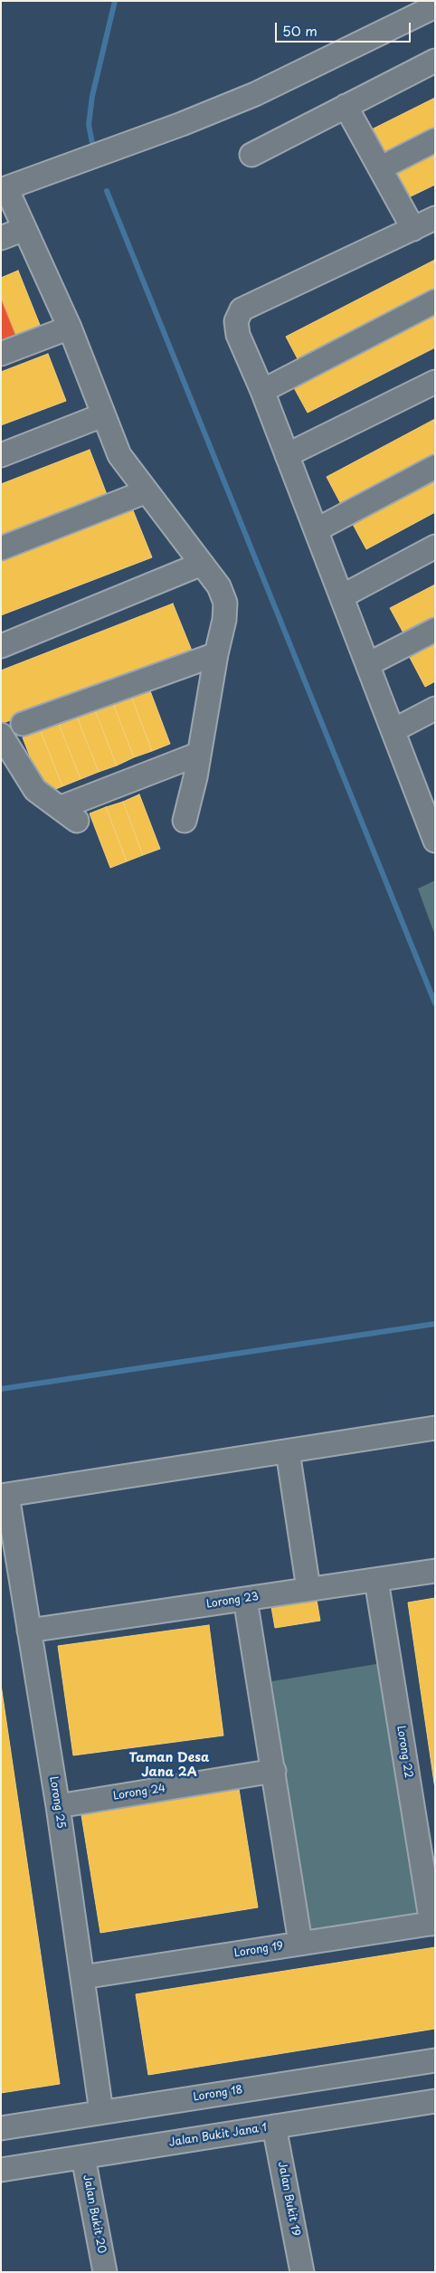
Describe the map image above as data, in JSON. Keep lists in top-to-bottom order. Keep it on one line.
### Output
{"streets":{"street":["Lorong 23","Lorong 22","Lorong 24","Lorong 25","Lorong 19","Lorong 18","Jalan Bukit Jana 1","Jalan Bukit 19","Jalan Bukit 20"]},"crossings":[["Lorong 23","Lorong 22"],["Lorong 23","Lorong 25"],["Lorong 22","Lorong 19"],["Lorong 24","Lorong 25"],["Lorong 25","Lorong 19"],["Lorong 25","Lorong 18"],["Jalan Bukit Jana 1","Jalan Bukit 19"],["Jalan Bukit Jana 1","Jalan Bukit 20"]],"districts":["Taman Desa Jana 2A"],"scale_bar":"50 m"}
